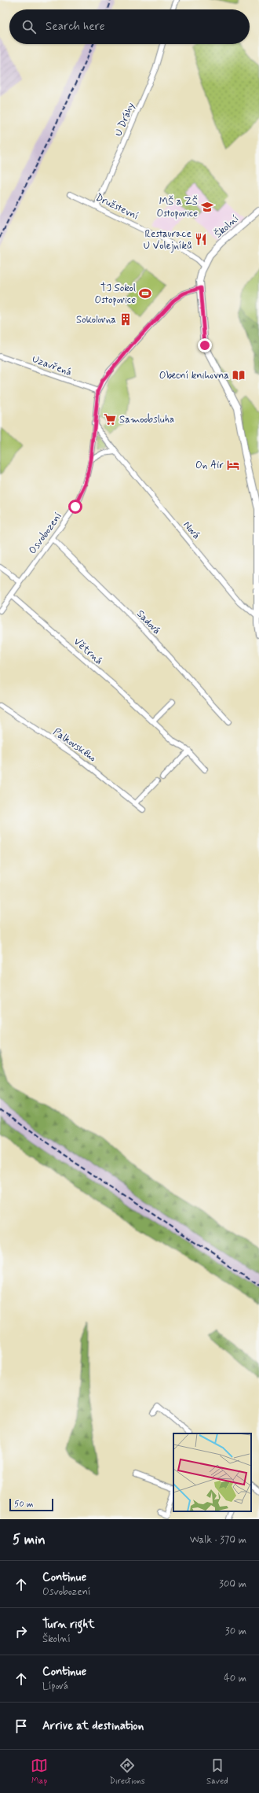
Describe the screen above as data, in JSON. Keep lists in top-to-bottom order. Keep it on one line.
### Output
{"streets":{"street":["U Dráhy","Družstevní","Školní","Uzavřená","Nová","Osvobození","Sadová","Větrná","Palkovského"]},"crossings":[["U Dráhy","Družstevní"],["Družstevní","Školní"],["Školní","Nová"],["Školní","Osvobození"],["Uzavřená","Osvobození"],["Nová","Osvobození"],["Osvobození","Sadová"],["Osvobození","Větrná"]],"places":{"school or university":["MŠ a ZŠ Ostopovice"],"restaurant":["Restaurace U Volejníků"],"sports":["TJ Sokol Ostopovice"],"building":["Sokolovna"],"library":["Obecní knihovna"],"supermarket":["Samoobsluha"],"hotel":["On Air"]},"scale_bar":"50 m","page":{"search":"Search here","scale":"50 m","heading":["5 min","Walk · 370 m"],"list":[["Continue","Osvobození","300 m"],["Turn right","Školní","30 m"],["Continue","Lípová","40 m"],"Arrive at destination"],"nav":["Map","Directions","Saved"]}}
